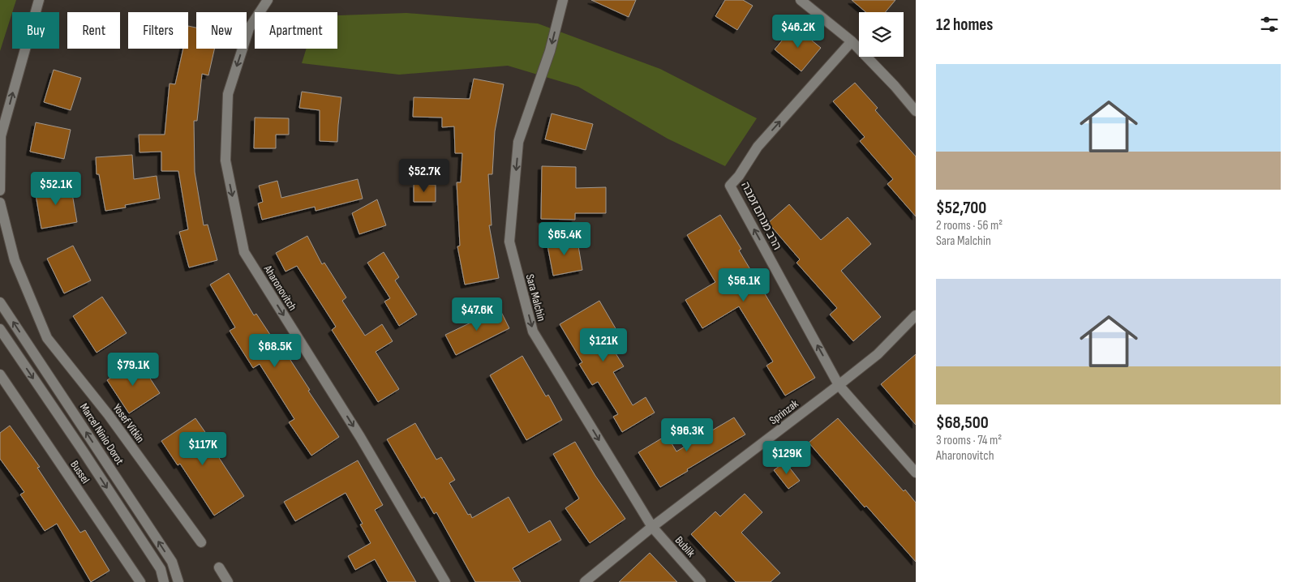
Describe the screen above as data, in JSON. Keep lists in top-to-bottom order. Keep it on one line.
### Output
{"streets":{"street":["הרב מנחם זמבה","Aharonovitch","Sara Malchin","Sprinzak","Yosef Vitkin","Marcel Ninio Dorot","Bussel","Bublik"]},"crossings":[["הרב מנחם זמבה","Sprinzak"],["Sara Malchin","Sprinzak"],["Sara Malchin","Bublik"],["Sprinzak","Bublik"]],"one_way":["הרב מנחם זמבה","Aharonovitch","Sara Malchin"],"page":{"heading":"12 homes","chip":["Buy","Rent","Filters","New","Apartment"],"price":["$46.2K","$52.7K","$52.1K","$65.4K","$56.1K","$47.6K","$121K","$68.5K","$79.1K","$96.3K","$117K","$129K"],"list":[{"name":"$52,700","note":"2 rooms · 56 m² · Sara Malchin"},{"name":"$68,500","note":"3 rooms · 74 m² · Aharonovitch"}]}}
